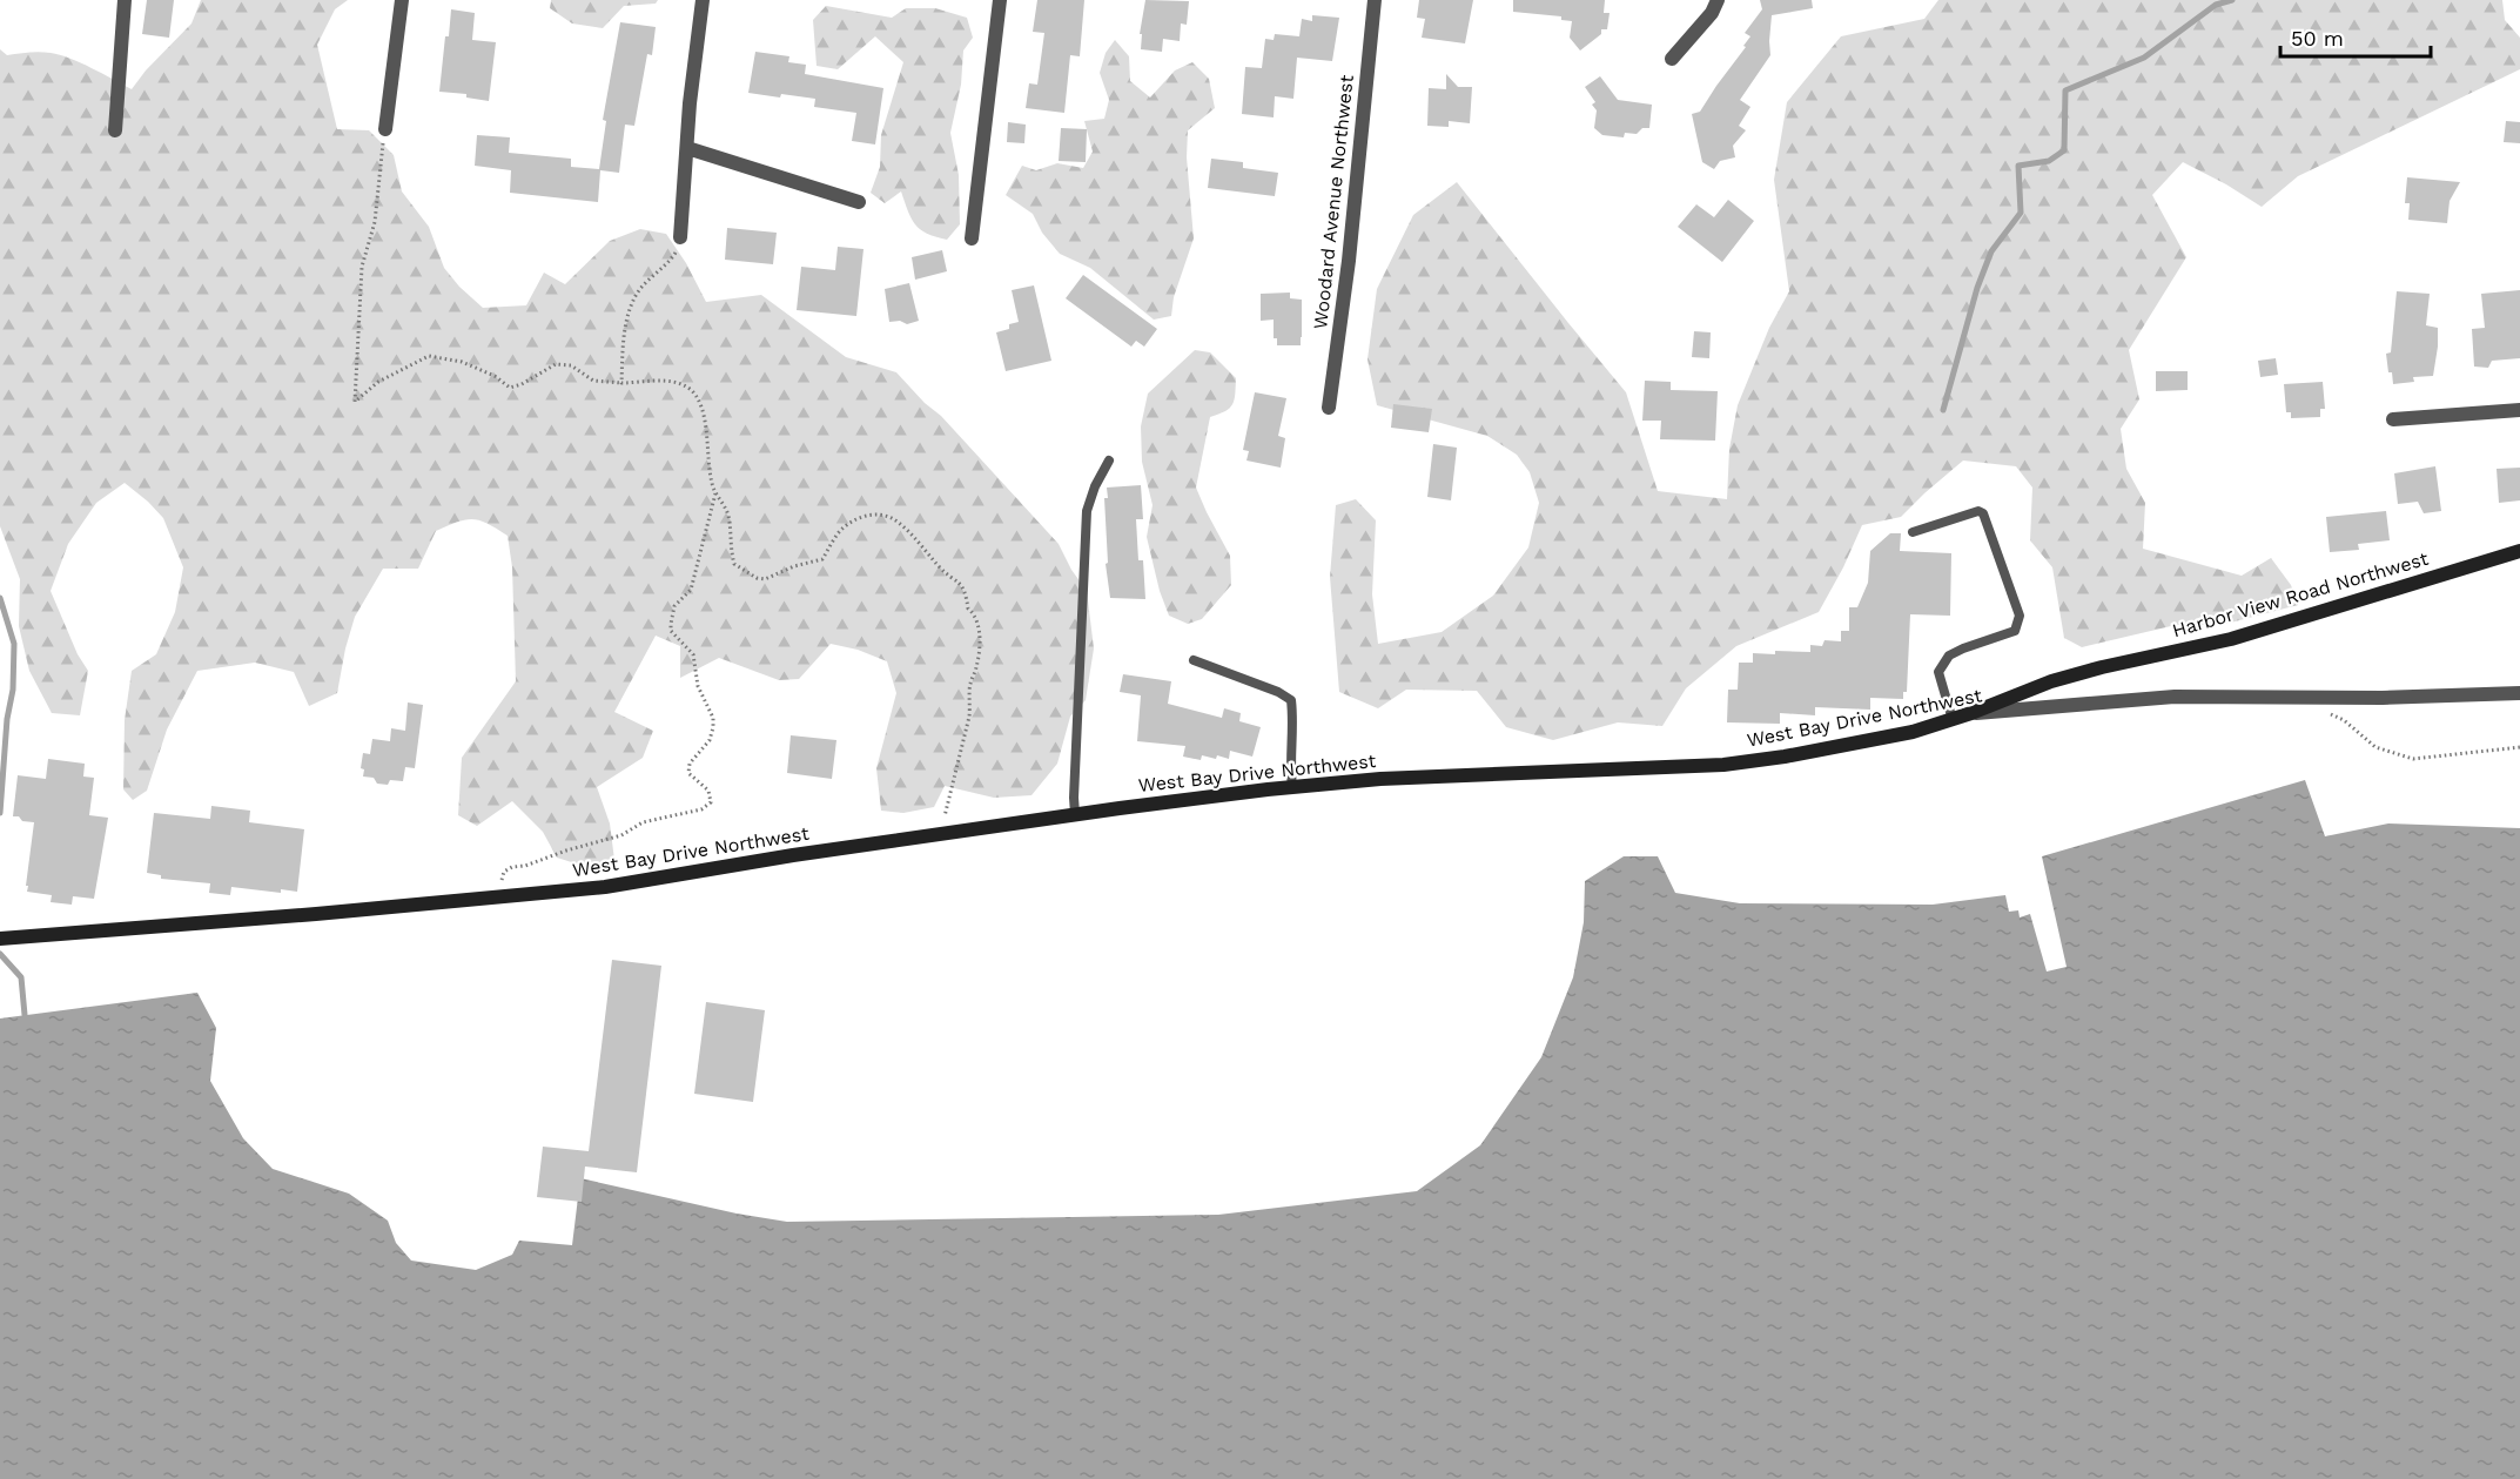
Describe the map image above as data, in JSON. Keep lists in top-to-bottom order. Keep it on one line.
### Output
{"streets":{"street":["Woodard Avenue Northwest","Harbor View Road Northwest","West Bay Drive Northwest"]},"crossings":[["Harbor View Road Northwest","West Bay Drive Northwest"]],"scale_bar":"50 m"}
